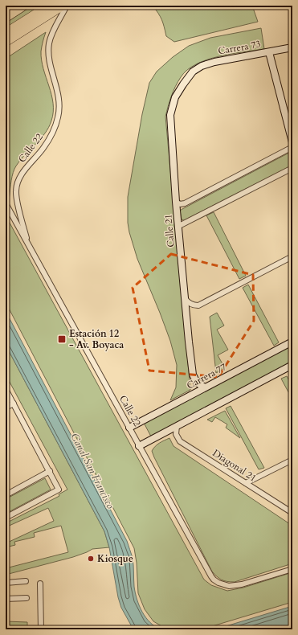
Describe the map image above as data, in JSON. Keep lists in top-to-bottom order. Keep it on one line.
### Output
{"streets":{"street":["Carrera 73","Calle 22","Calle 21","Carrera 77","Diagonal 21"]},"crossings":[["Carrera 73","Calle 21"],["Calle 22","Carrera 77"],["Calle 21","Carrera 77"]],"water":["Canal San Francisco"],"places":{"transit":["Estación 12 - Av. Boyaca"],"other":["Kiosque"]}}
